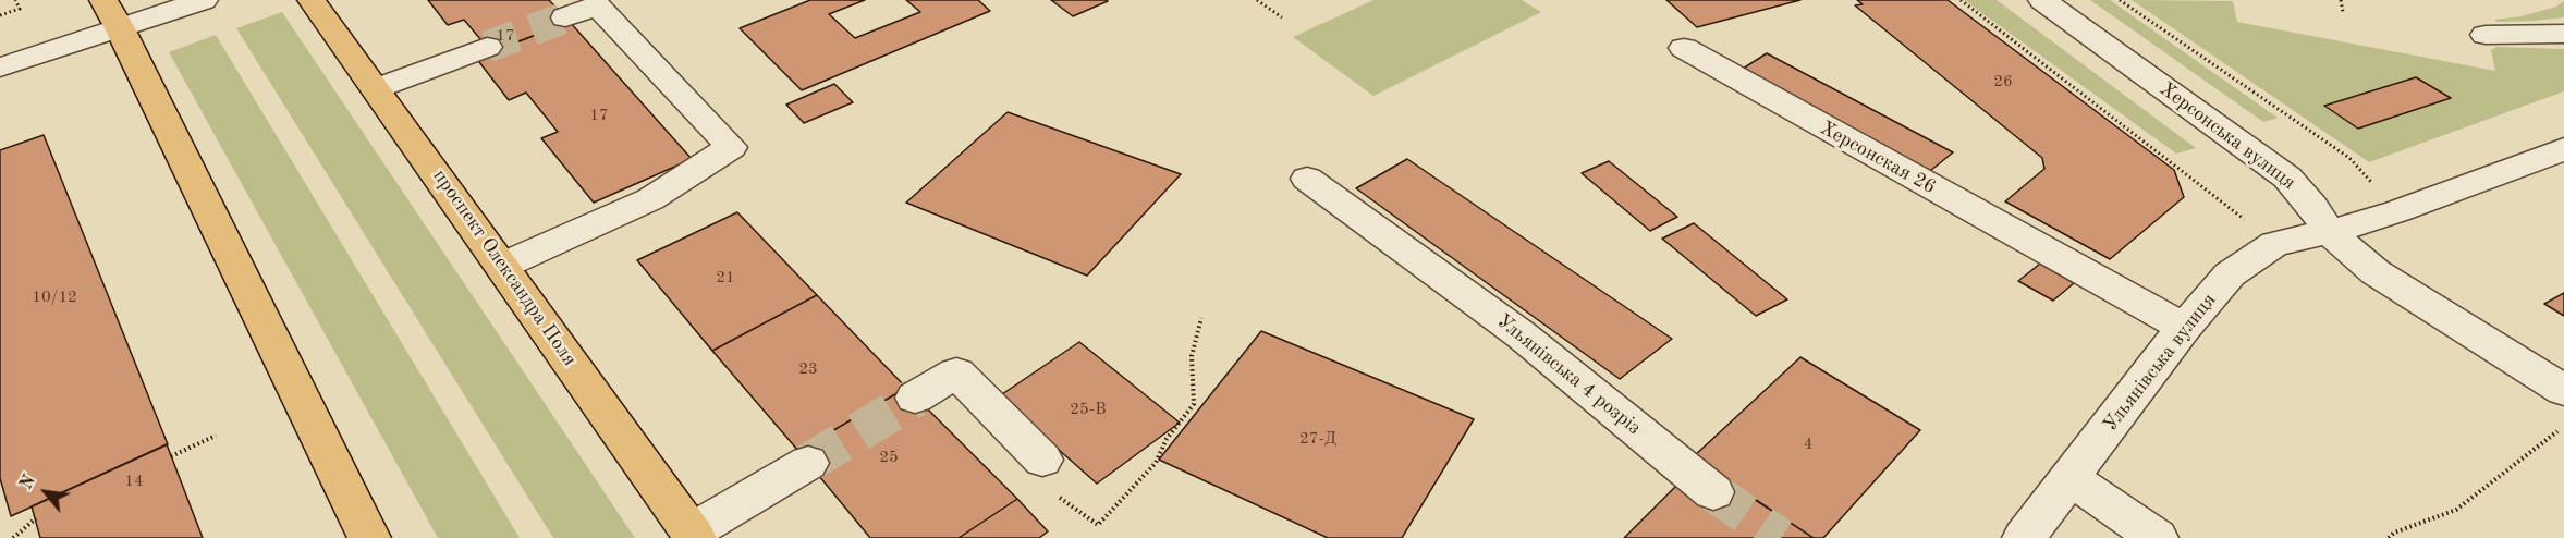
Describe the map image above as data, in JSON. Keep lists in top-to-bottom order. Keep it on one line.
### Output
{"streets":{"main road":["проспект Олександра Поля"],"street":["Херсонська вулиця","Херсонская 26","Ульянівська вулиця","Ульянівська 4 розріз"]},"crossings":[["Херсонська вулиця","Ульянівська вулиця"],["Херсонская 26","Ульянівська вулиця"]],"house_numbers":["17","26","17","21","10/12","23","25-В","27-Д","4","25","14"],"north":"top left"}
